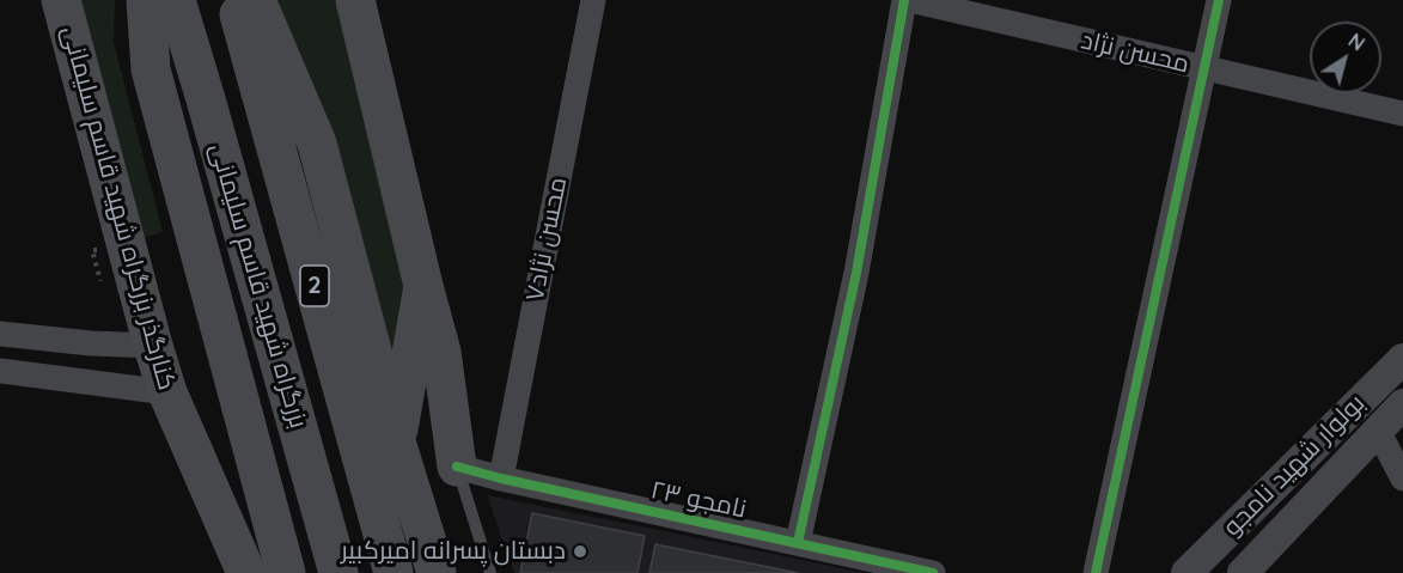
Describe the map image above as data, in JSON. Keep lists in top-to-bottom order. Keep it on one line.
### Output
{"streets":{"main road":["کنارگذر بزرگراه شهید قاسم سلیمانی","بزرگراه شهید قاسم سلیمانی","2"],"street":["محسن نژاد","محسن نژاد۷","بولوار شهید نامجو","نامجو ۲۳"]},"crossings":[["محسن نژاد۷","نامجو ۲۳"]],"places":["دبستان پسرانه امیرکبیر"],"north":"top right"}
